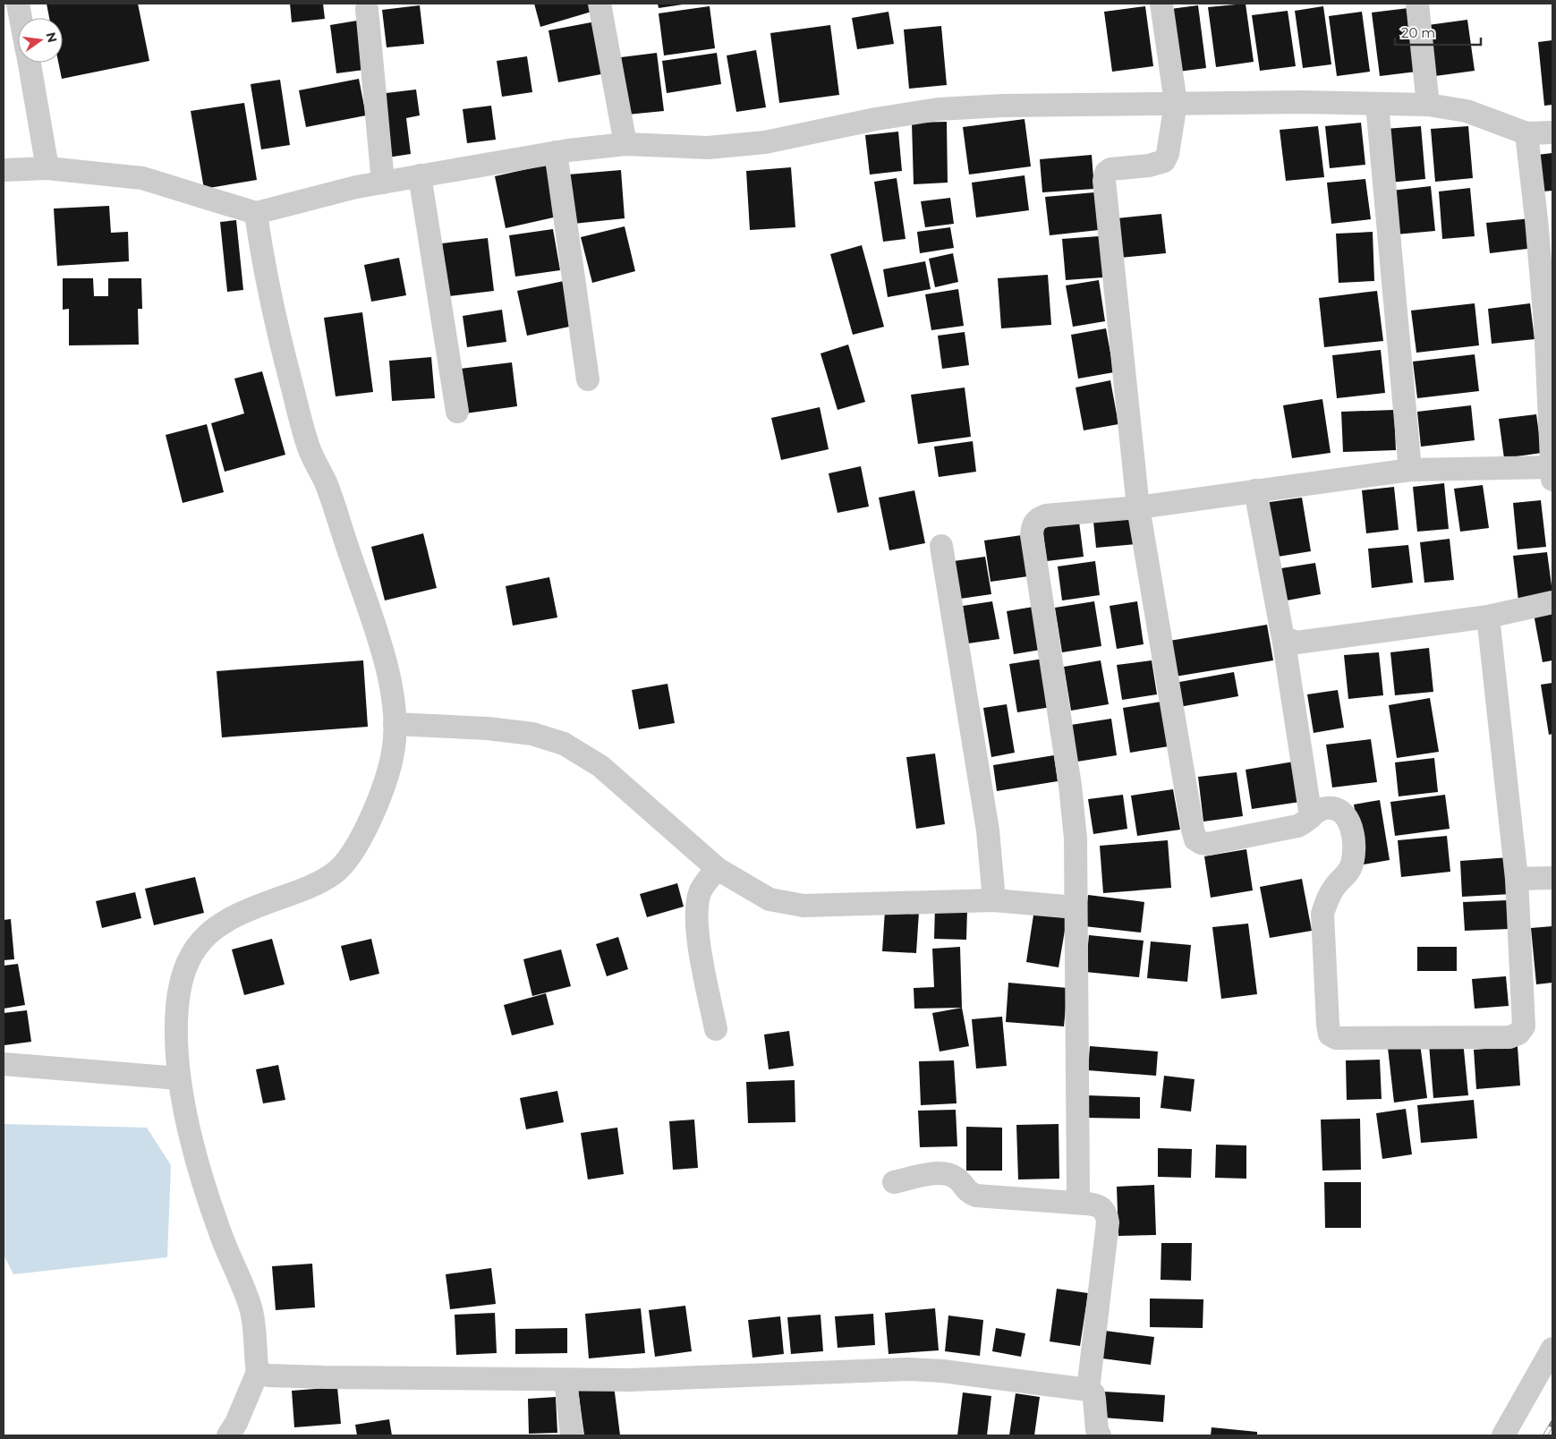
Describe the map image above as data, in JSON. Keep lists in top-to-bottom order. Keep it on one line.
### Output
{"scale_bar":"20 m","north":"right"}
